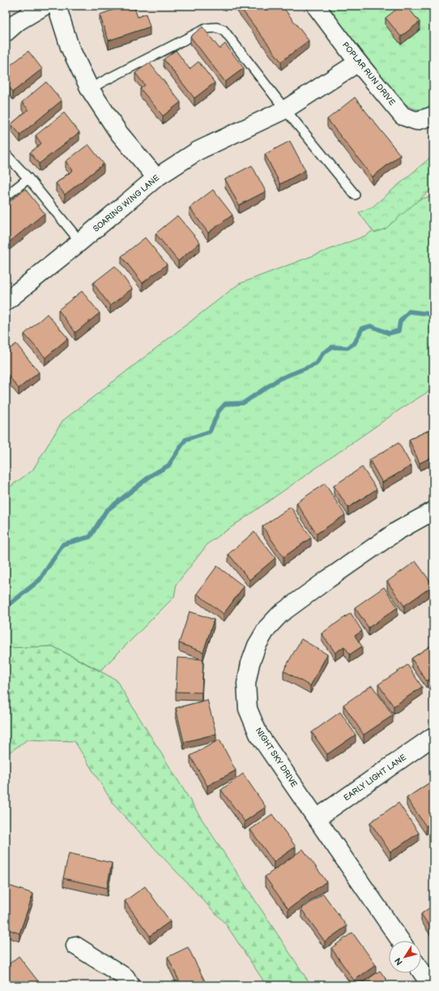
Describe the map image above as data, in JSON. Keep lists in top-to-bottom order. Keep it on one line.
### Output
{"streets":{"street":["POPLAR RUN DRIVE","SOARING WING LANE","NIGHT SKY DRIVE","EARLY LIGHT LANE"]},"crossings":[["POPLAR RUN DRIVE","SOARING WING LANE"],["NIGHT SKY DRIVE","EARLY LIGHT LANE"]],"north":"bottom left"}
